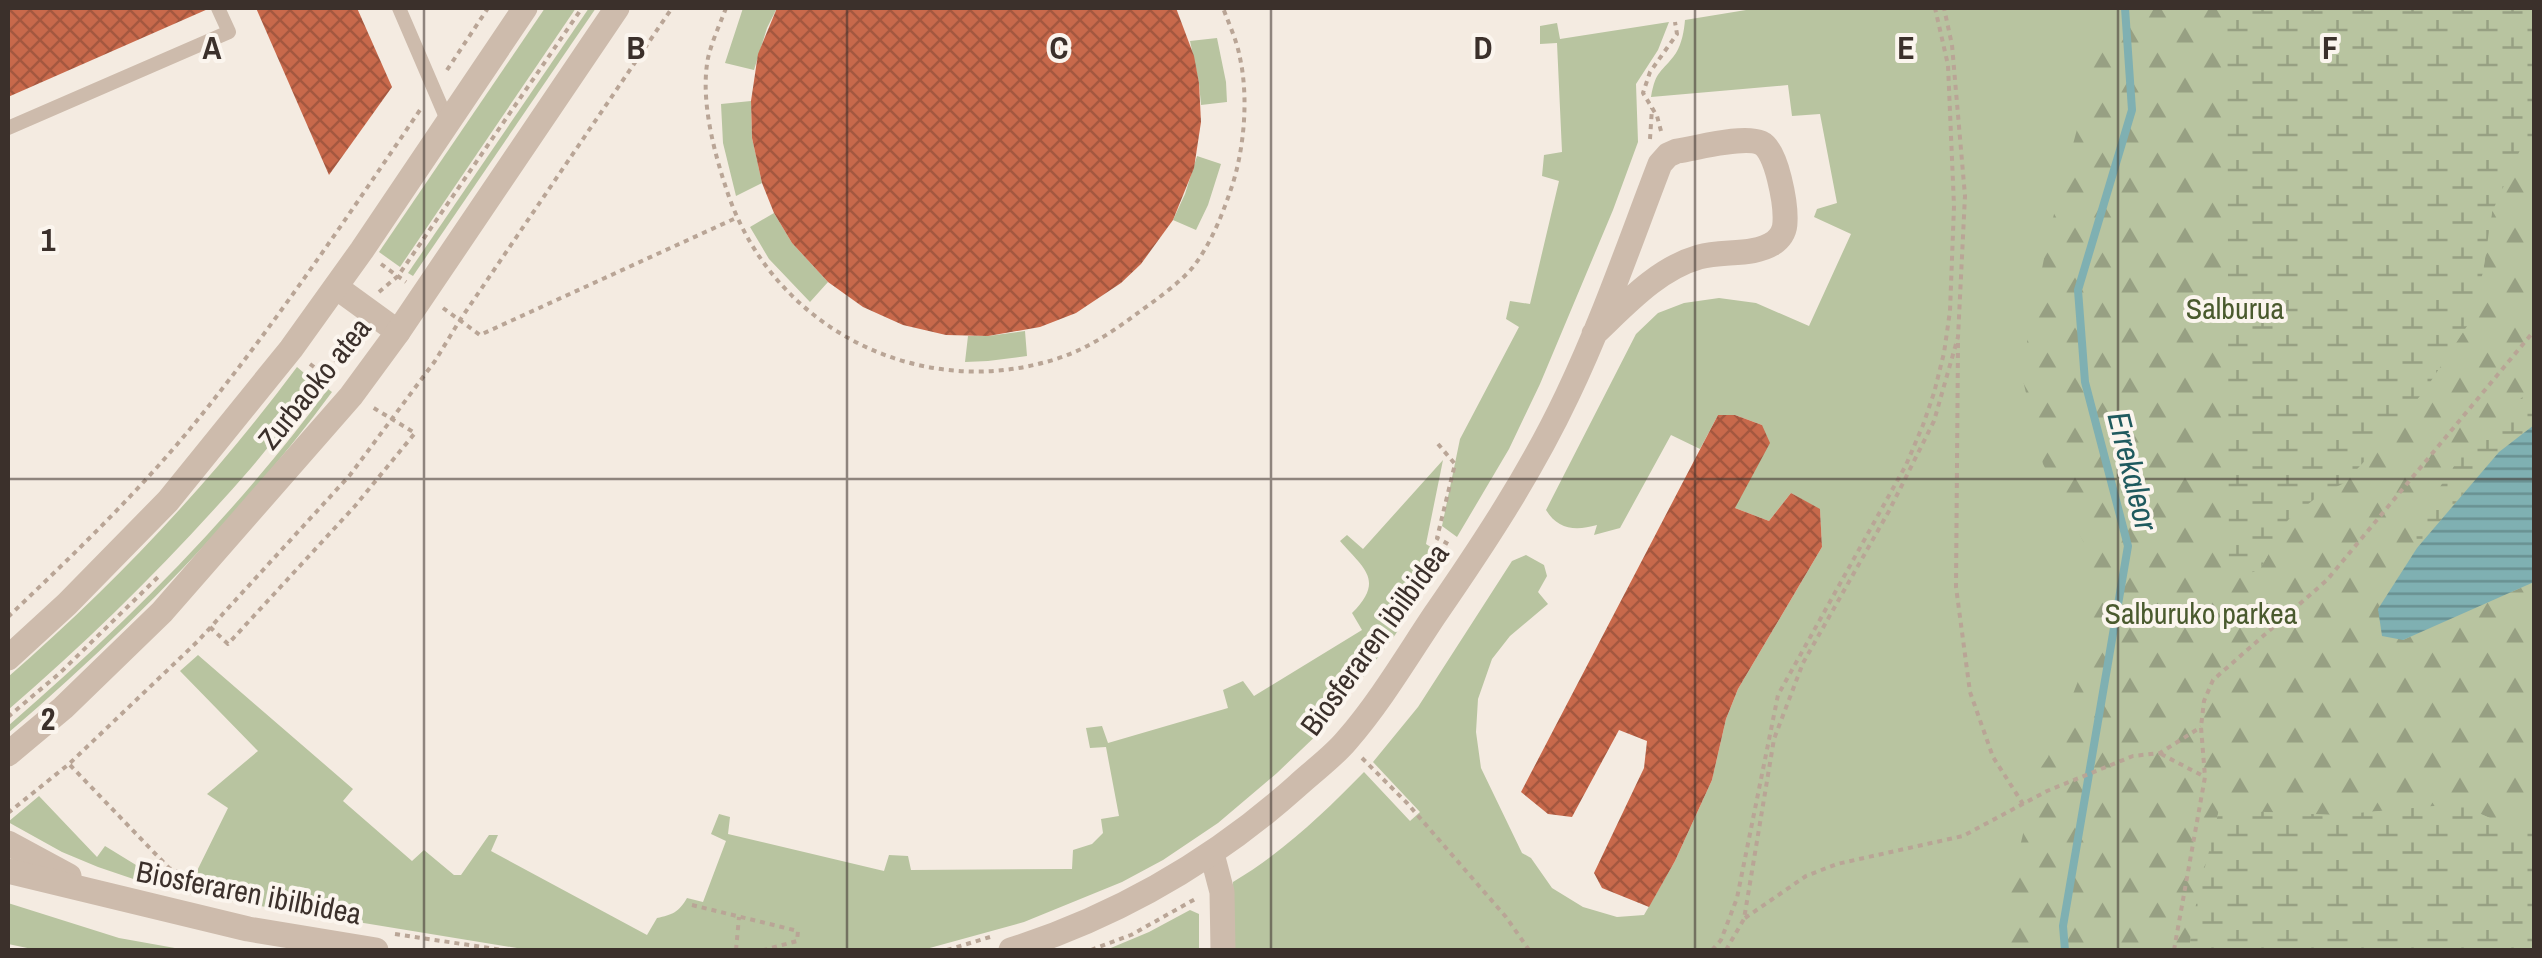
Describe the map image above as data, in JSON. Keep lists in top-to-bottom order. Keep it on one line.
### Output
{"streets":{"street":["Zurbaoko atea","Biosferaren ibilbidea"]},"water":["Errekaleor"],"parks":["Salburua","Salburuko parkea"],"grid":{"columns":["A","B","C","D","E","F"],"rows":["1","2"]}}
